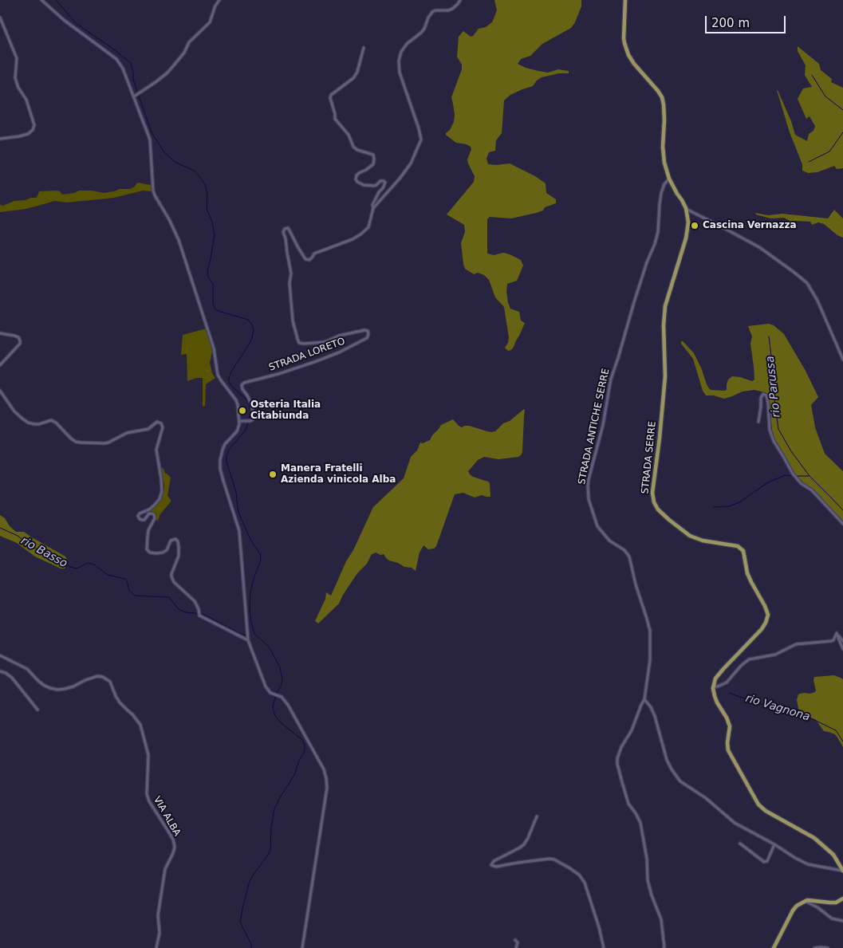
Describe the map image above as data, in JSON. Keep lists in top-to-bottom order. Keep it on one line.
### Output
{"streets":{"main road":["STRADA SERRE"],"street":["STRADA LORETO","STRADA ANTICHE SERRE","VIA ALBA"]},"crossings":[["STRADA ANTICHE SERRE","STRADA SERRE"]],"water":["rio Parussa","rio Basso","rio Vagnona"],"places":["Cascina Vernazza","Osteria Italia Citabiunda","Manera Fratelli Azienda vinicola Alba"],"scale_bar":"200 m"}
